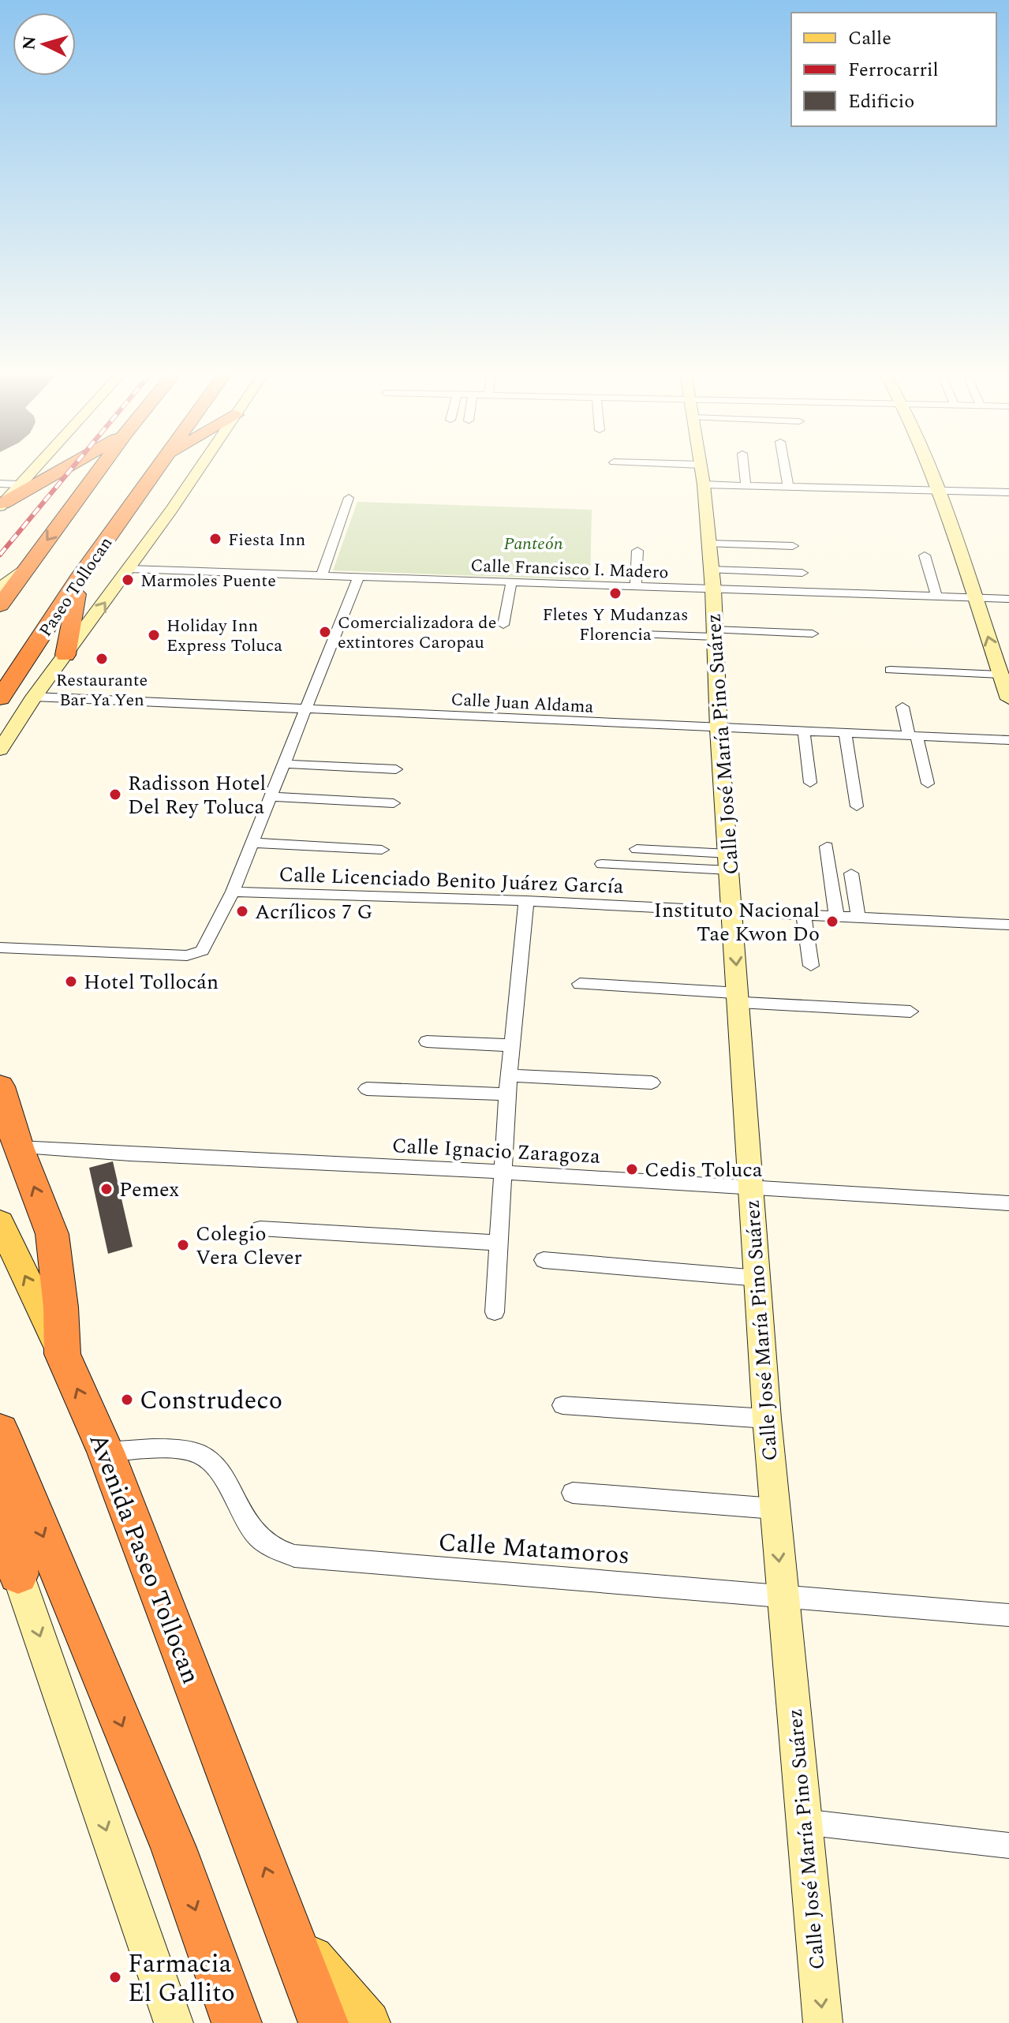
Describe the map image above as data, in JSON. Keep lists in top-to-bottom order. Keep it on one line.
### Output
{"streets":{"highway":["Paseo Tollocan","Avenida Paseo Tollocan"],"main road":["Calle José María Pino Suárez"],"street":["Calle Francisco I. Madero","Calle Juan Aldama","Calle Licenciado Benito Juárez García","Calle Ignacio Zaragoza","Calle Matamoros"]},"crossings":[["Calle Francisco I. Madero","Calle José María Pino Suárez"],["Calle Juan Aldama","Calle José María Pino Suárez"],["Calle José María Pino Suárez","Calle Licenciado Benito Juárez García"],["Calle José María Pino Suárez","Calle Ignacio Zaragoza"],["Calle José María Pino Suárez","Calle Matamoros"],["Calle Ignacio Zaragoza","Avenida Paseo Tollocan"],["Calle Matamoros","Avenida Paseo Tollocan"]],"parks":["Panteón"],"places":["Fiesta Inn","Marmoles Puente","Fletes Y Mudanzas Florencia","Comercializadora de extintores Caropau","Holiday Inn Express Toluca","Restaurante Bar Ya Yen","Radisson Hotel Del Rey Toluca","Acrílicos 7 G","Instituto Nacional Tae Kwon Do","Hotel Tollocán","Cedis Toluca","Pemex","Colegio Vera Clever","Construdeco","Farmacia El Gallito"],"legend":["Calle","Ferrocarril","Edificio"],"north":"left"}
